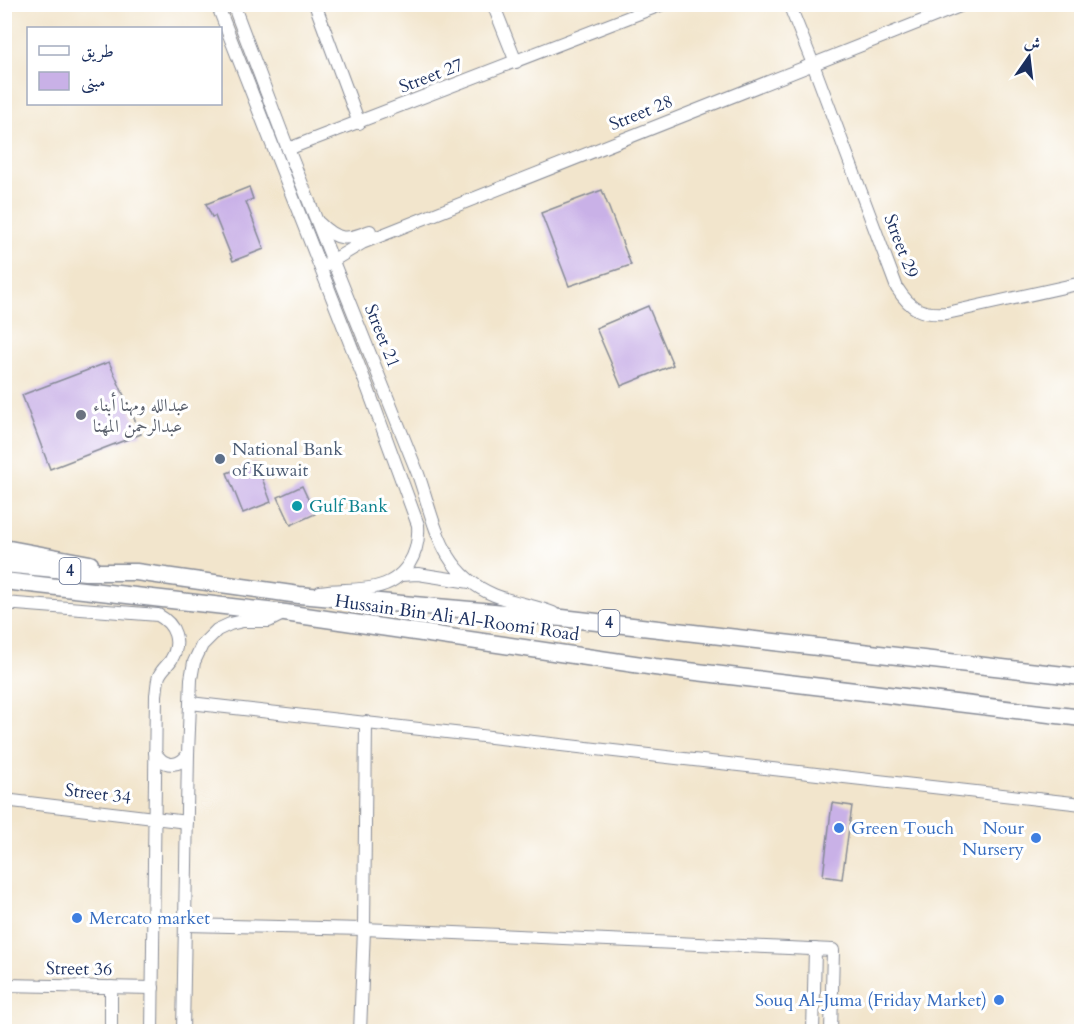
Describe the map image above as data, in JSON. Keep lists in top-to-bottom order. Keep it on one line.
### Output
{"streets":{"highway":["4","Hussain Bin Ali Al-Roomi Road"],"street":["Street 27","Street 28","Street 29","Street 21","Street 34","Street 36"]},"crossings":[["Street 27","Street 21"],["Street 28","Street 29"],["Street 28","Street 21"],["Street 21","Hussain Bin Ali Al-Roomi Road"]],"places":["عبدالله ومهنا أبناء عبدالرحمن المهنا","National Bank of Kuwait","Gulf Bank","Green Touch","Nour Nursery","Mercato market","Souq Al-Juma (Friday Market)"],"legend":["طريق","مبنى"],"north":"top"}
